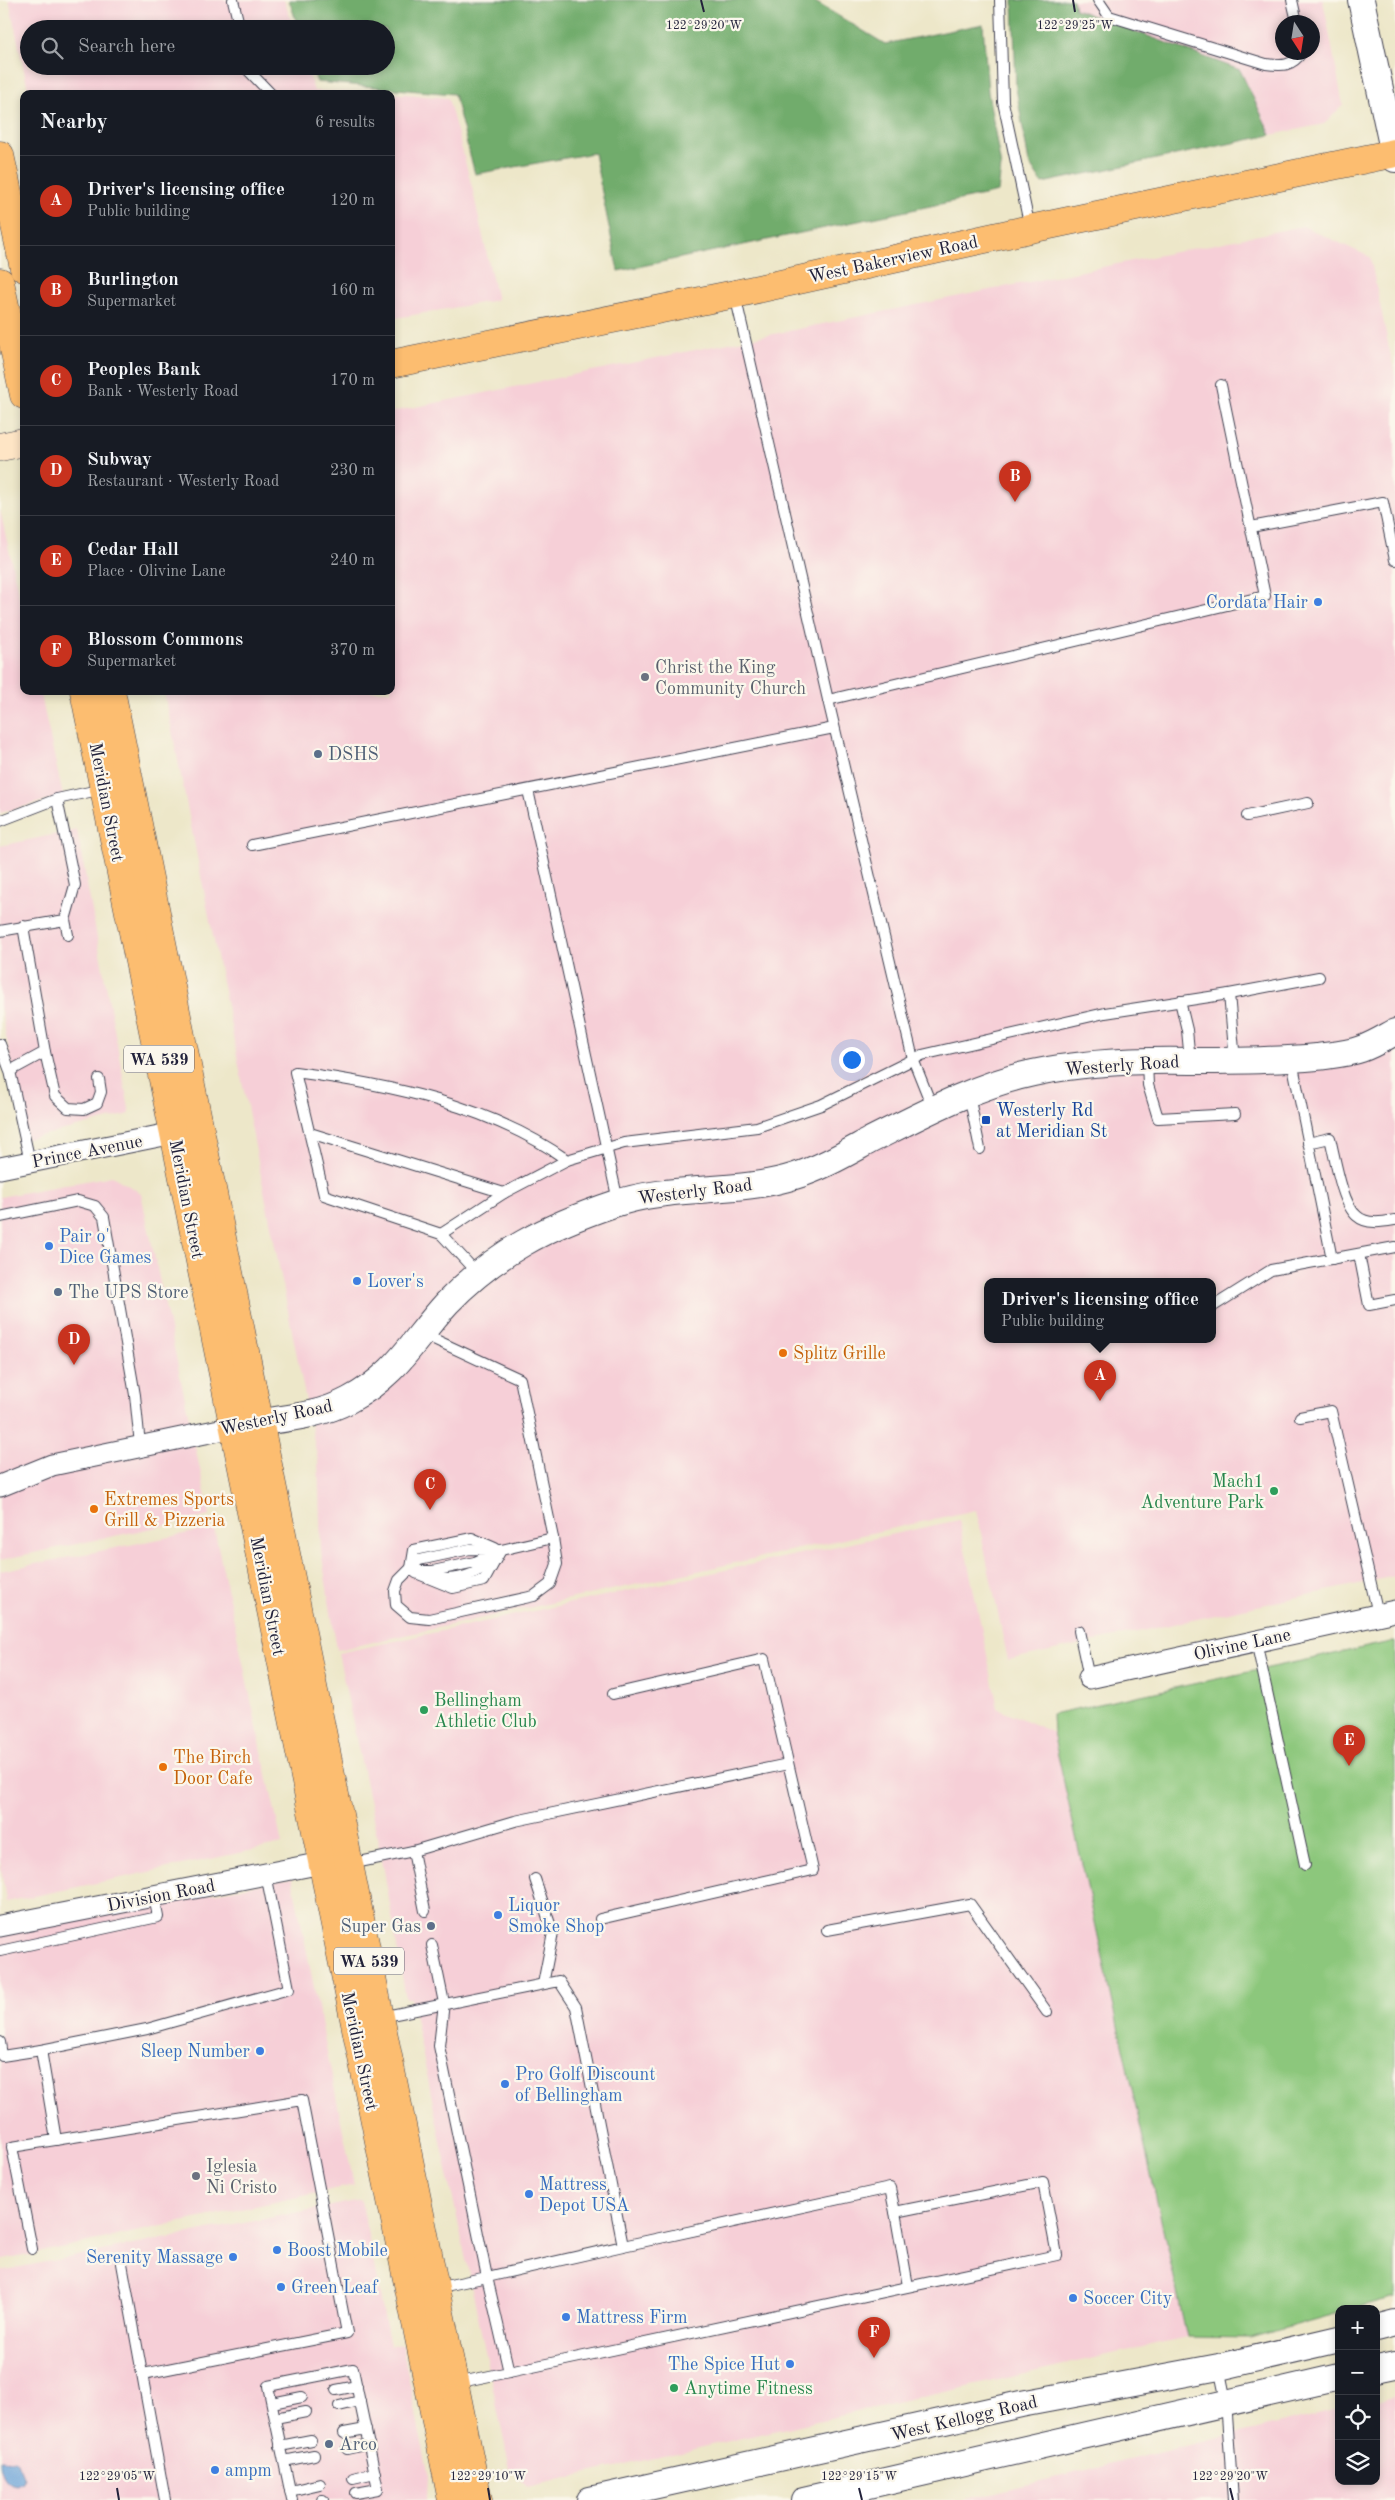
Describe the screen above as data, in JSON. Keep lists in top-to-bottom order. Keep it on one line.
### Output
{"streets":{"main road":["West Bakerview Road","Meridian Street","WA 539"],"street":["Westerly Road","Prince Avenue","Olivine Lane","Division Road","West Kellogg Road"]},"crossings":[["Meridian Street","Westerly Road"],["Meridian Street","Prince Avenue"],["Meridian Street","Division Road"]],"places":{"other":["Cordata Hair","Christ the King Community Church","DSHS","Pair o' Dice Games","Lover's","The UPS Store","Splitz Grille","Mach1 Adventure Park","Extremes Sports Grill & Pizzeria","Bellingham Athletic Club","The Birch Door Cafe","Liquor Smoke Shop","Super Gas","Sleep Number","Pro Golf Discount of Bellingham","Iglesia Ni Cristo","Mattress Depot USA","Boost Mobile","Serenity Massage","Green Leaf","Soccer City","Mattress Firm","The Spice Hut","Anytime Fitness","Arco","ampm"],"transit":["Westerly Rd at Meridian St"]},"north":"bottom","page":{"search":"Search here","heading":["Nearby","6 results"],"list":[{"mark":"A","name":"Driver's licensing office","note":"Public building","value":"120 m"},{"mark":"B","name":"Burlington","note":"Supermarket","value":"160 m"},{"mark":"C","name":"Peoples Bank","note":"Bank · Westerly Road","value":"170 m"},{"mark":"D","name":"Subway","note":"Restaurant · Westerly Road","value":"230 m"},{"mark":"E","name":"Cedar Hall","note":"Place · Olivine Lane","value":"240 m"},{"mark":"F","name":"Blossom Commons","note":"Supermarket","value":"370 m"}],"pins":["B","D","A","C","E","F"],"popup":["Driver's licensing office","Public building"],"map_buttons":["+","−"]},"coordinates":["122°29'20\"W","122°29'25\"W","122°29'05\"W","122°29'10\"W","122°29'15\"W"]}
